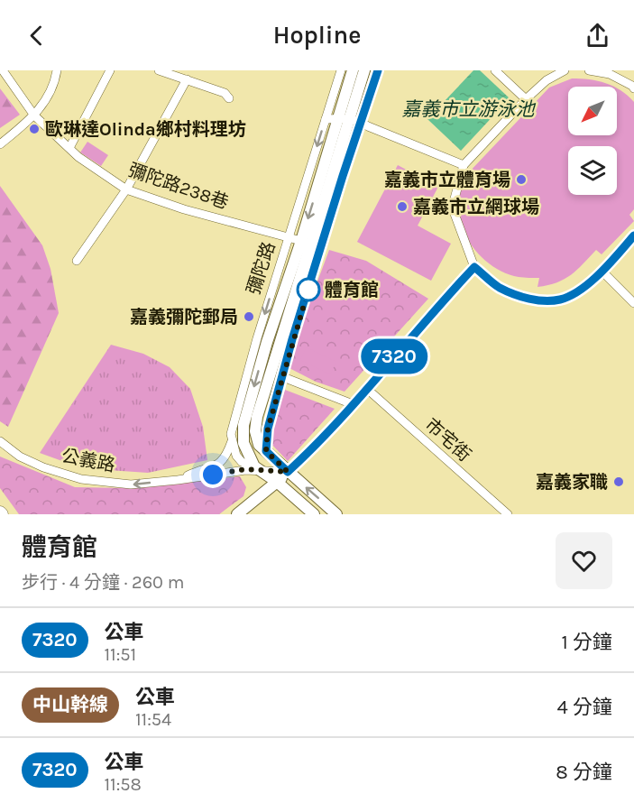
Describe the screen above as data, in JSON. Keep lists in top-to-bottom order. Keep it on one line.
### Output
{"streets":{"street":["彌陀路238巷","彌陀路","市宅街","公義路"]},"crossings":[["彌陀路238巷","彌陀路"],["彌陀路","公義路"]],"one_way":["公義路"],"water":["嘉義市立游泳池"],"places":["歐琳達Olinda鄉村料理坊","嘉義市立體育場","嘉義市立網球場","體育館","嘉義彌陀郵局","嘉義家職"],"lines":["bus line 7320"],"north":"bottom left","page":{"header":"Hopline","on_map":"7320","heading":["體育館","步行 · 4 分鐘 · 260 m"],"list":[{"mark":"7320","name":"公車","note":"11:51","value":"1 分鐘"},{"mark":"中山幹線","name":"公車","note":"11:54","value":"4 分鐘"},{"mark":"7320","name":"公車","note":"11:58","value":"8 分鐘"}]}}
